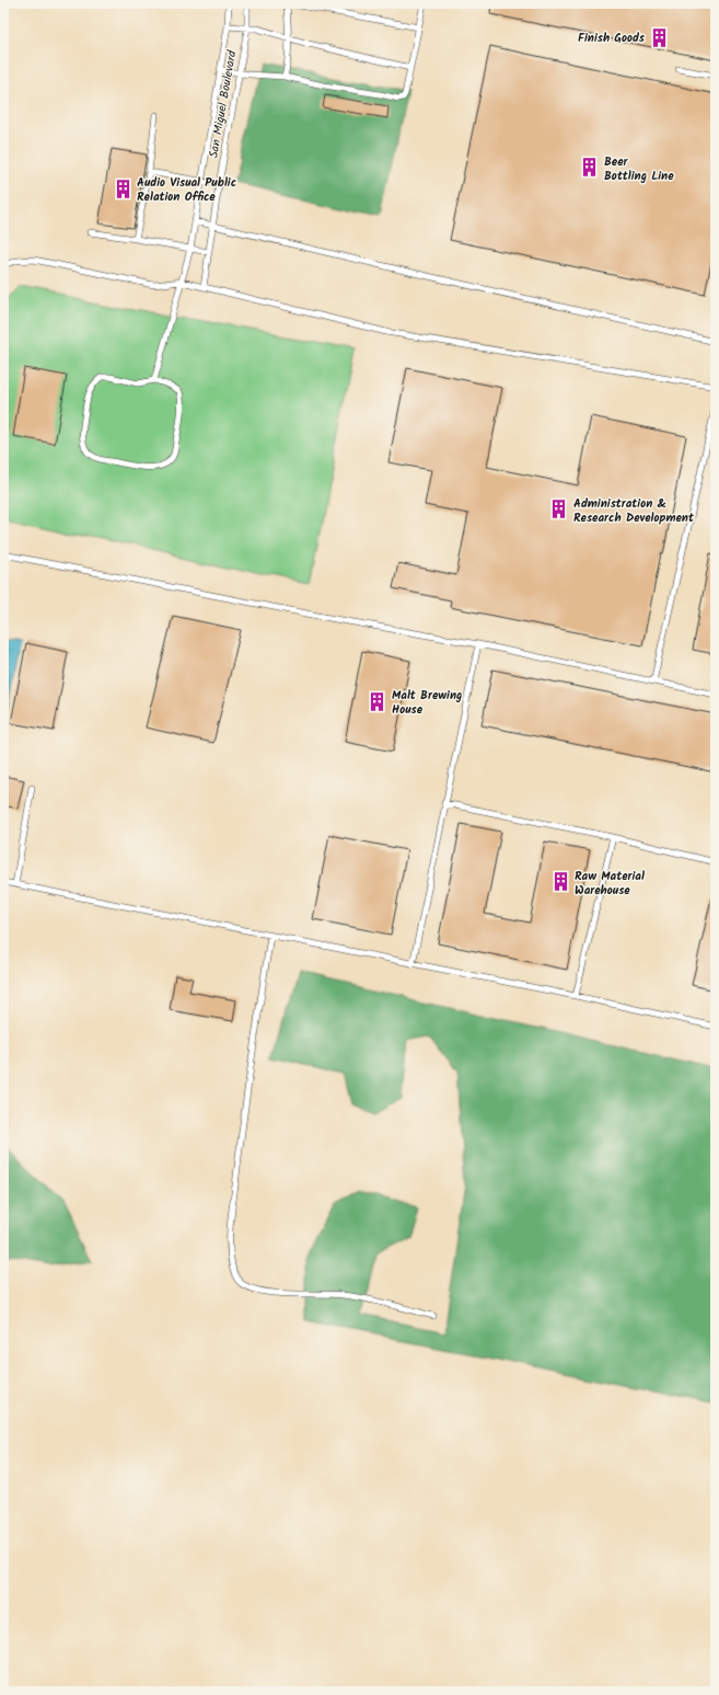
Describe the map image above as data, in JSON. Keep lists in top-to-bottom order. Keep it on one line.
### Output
{"streets":{"lane":["San Miguel Boulevard"]},"places":{"building":["Finish Goods","Beer Bottling Line","Audio Visual Public Relation Office","Administration & Research Development","Malt Brewing House","Raw Material Warehouse"]}}
